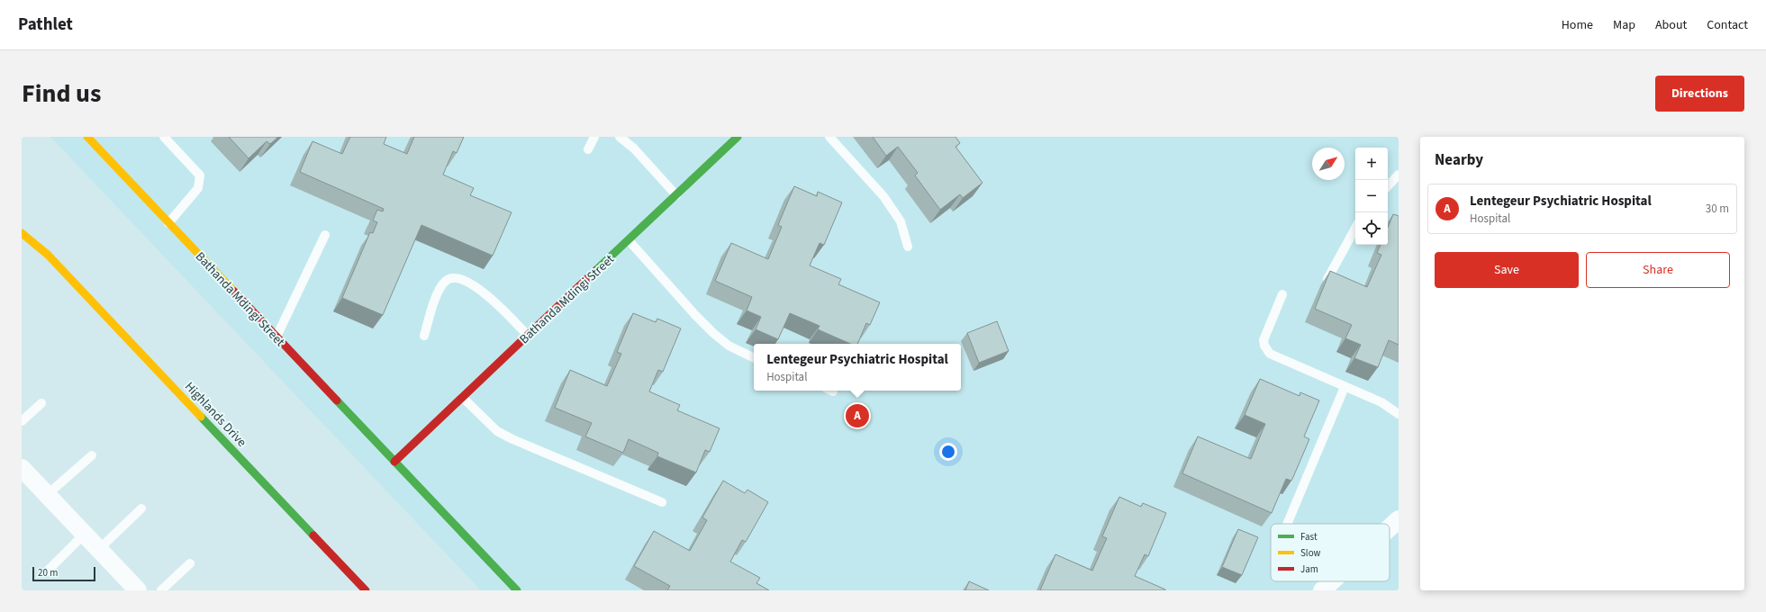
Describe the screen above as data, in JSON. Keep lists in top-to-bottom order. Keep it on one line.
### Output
{"streets":{"street":["Bathanda Mdingi Street","Highlands Drive"]},"legend":["Fast","Slow","Jam"],"scale_bar":"20 m","north":"top right","page":{"header":"Pathlet","nav":["Home","Map","About","Contact"],"title":"Find us","buttons":["Directions",["Save","Share"]],"heading":"Nearby","map_buttons":["+","−"],"list":[{"mark":"A","name":"Lentegeur Psychiatric Hospital","note":"Hospital","value":"30 m"}],"popup":["Lentegeur Psychiatric Hospital","Hospital"],"pins":"A","scale":"20 m"}}
